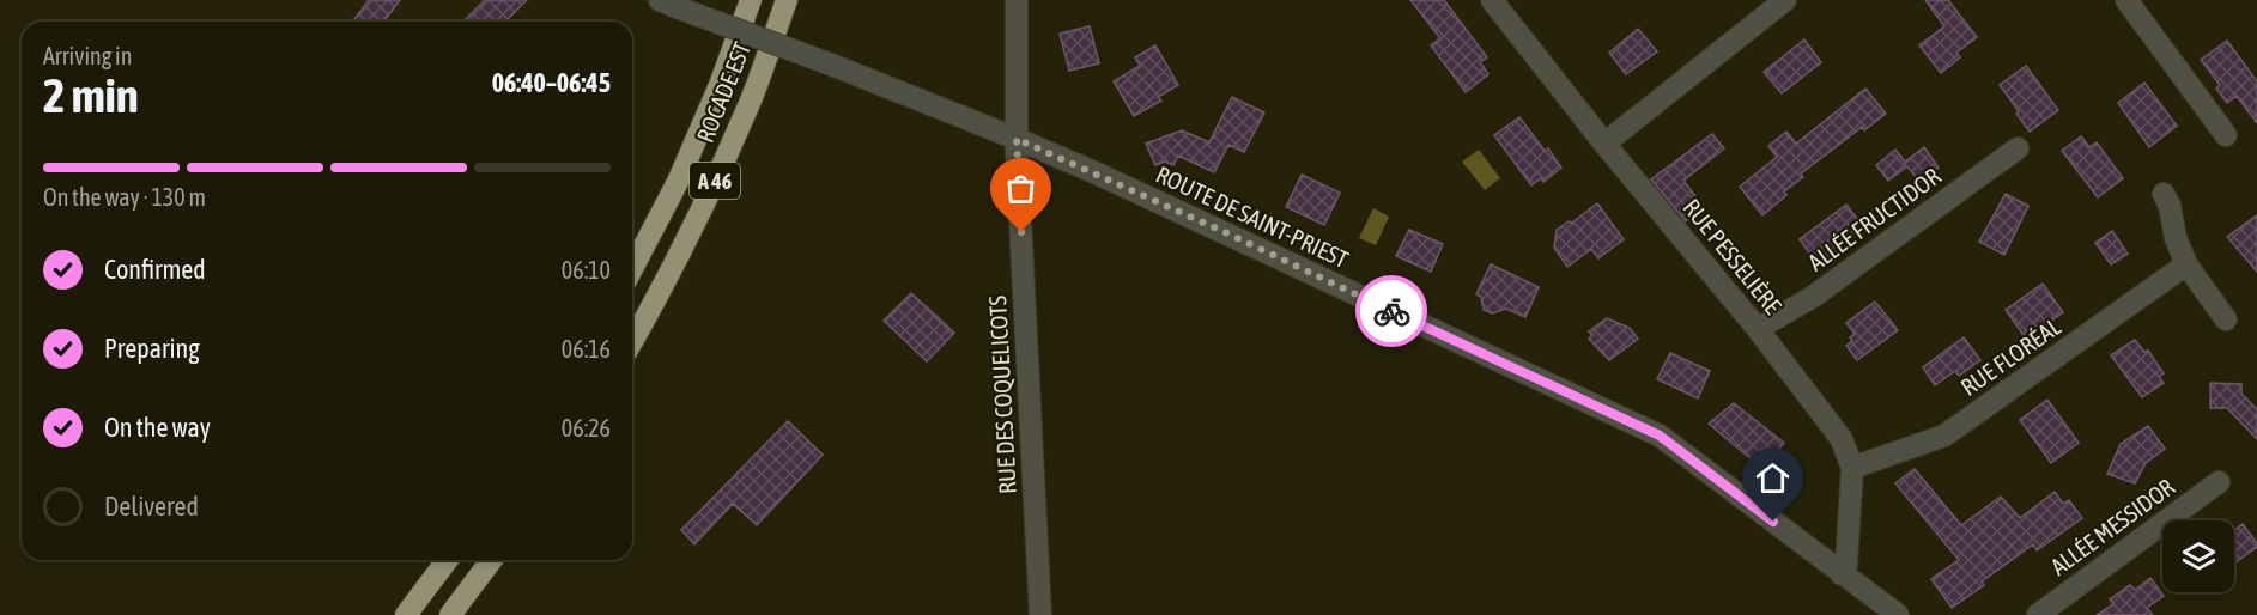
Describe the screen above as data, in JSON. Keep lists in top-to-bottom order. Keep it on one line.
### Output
{"streets":{"highway":["ROCADE EST","A 46"],"street":["ROUTE DE SAINT-PRIEST","ALLÉE FRUCTIDOR","RUE PESSELIÈRE","RUE FLORÉAL","RUE DES COQUELICOTS","ALLÉE MESSIDOR"]},"crossings":[["ROUTE DE SAINT-PRIEST","RUE PESSELIÈRE"],["ROUTE DE SAINT-PRIEST","RUE DES COQUELICOTS"],["ALLÉE FRUCTIDOR","RUE PESSELIÈRE"],["RUE PESSELIÈRE","RUE FLORÉAL"]],"page":{"heading":["2 min","Arriving in","06:40–06:45"],"bar":"On the way · 130 m","list":[["Confirmed","06:10"],["Preparing","06:16"],["On the way","06:26"],"Delivered"]}}
